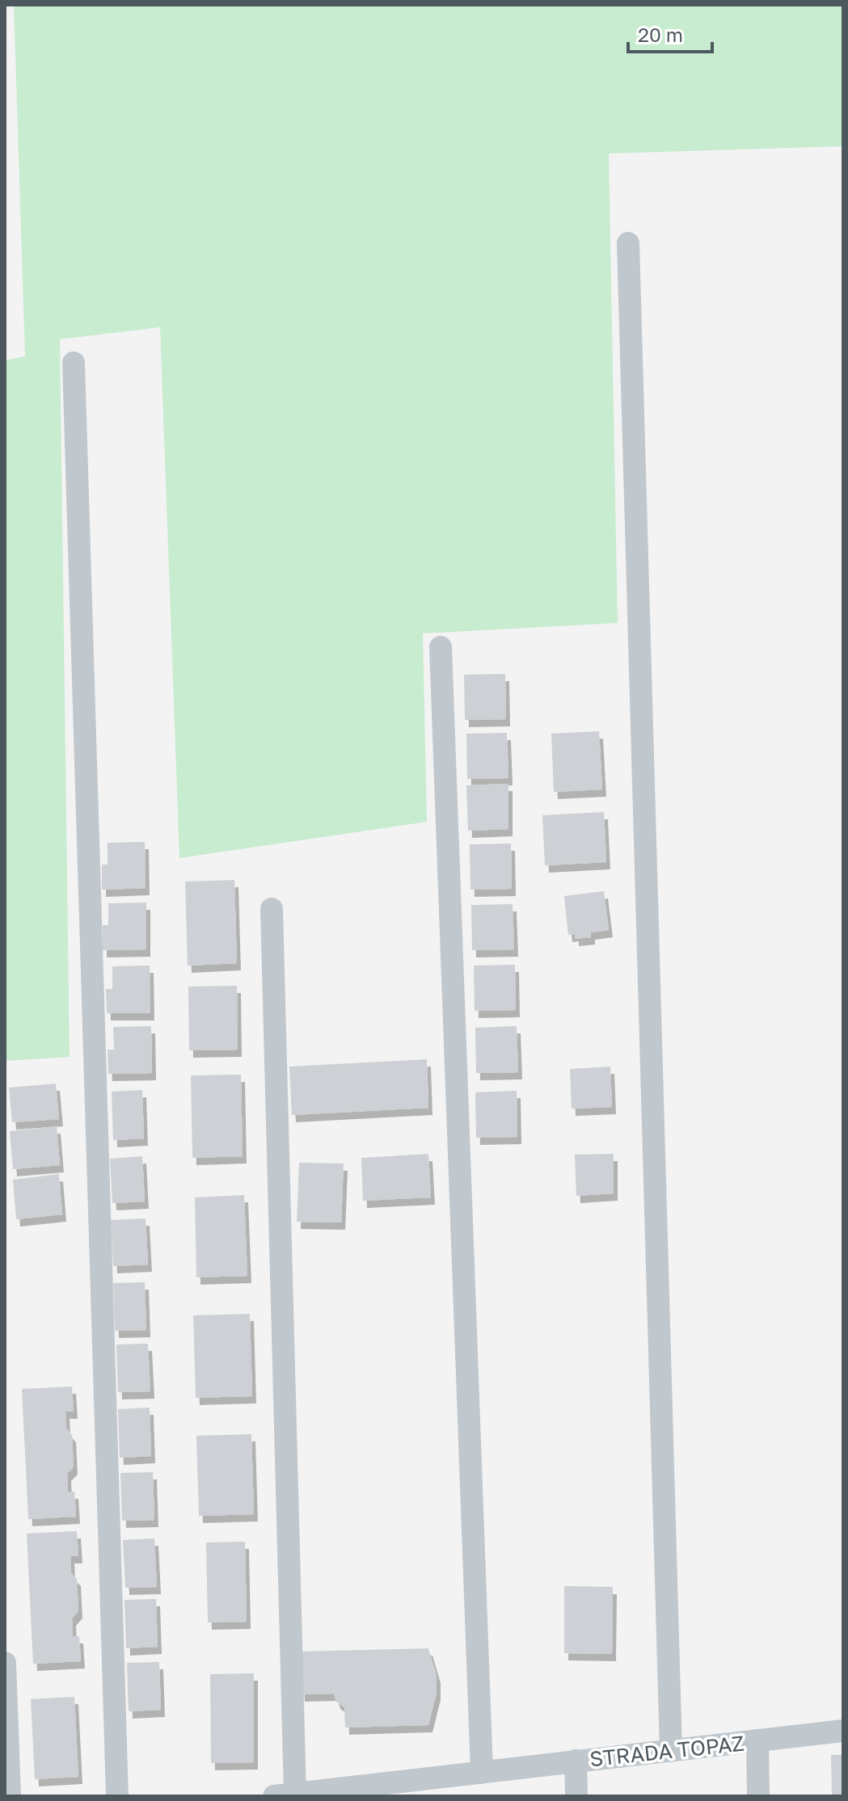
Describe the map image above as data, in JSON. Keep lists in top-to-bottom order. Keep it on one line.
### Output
{"streets":{"street":["STRADA TOPAZ"]},"scale_bar":"20 m"}
